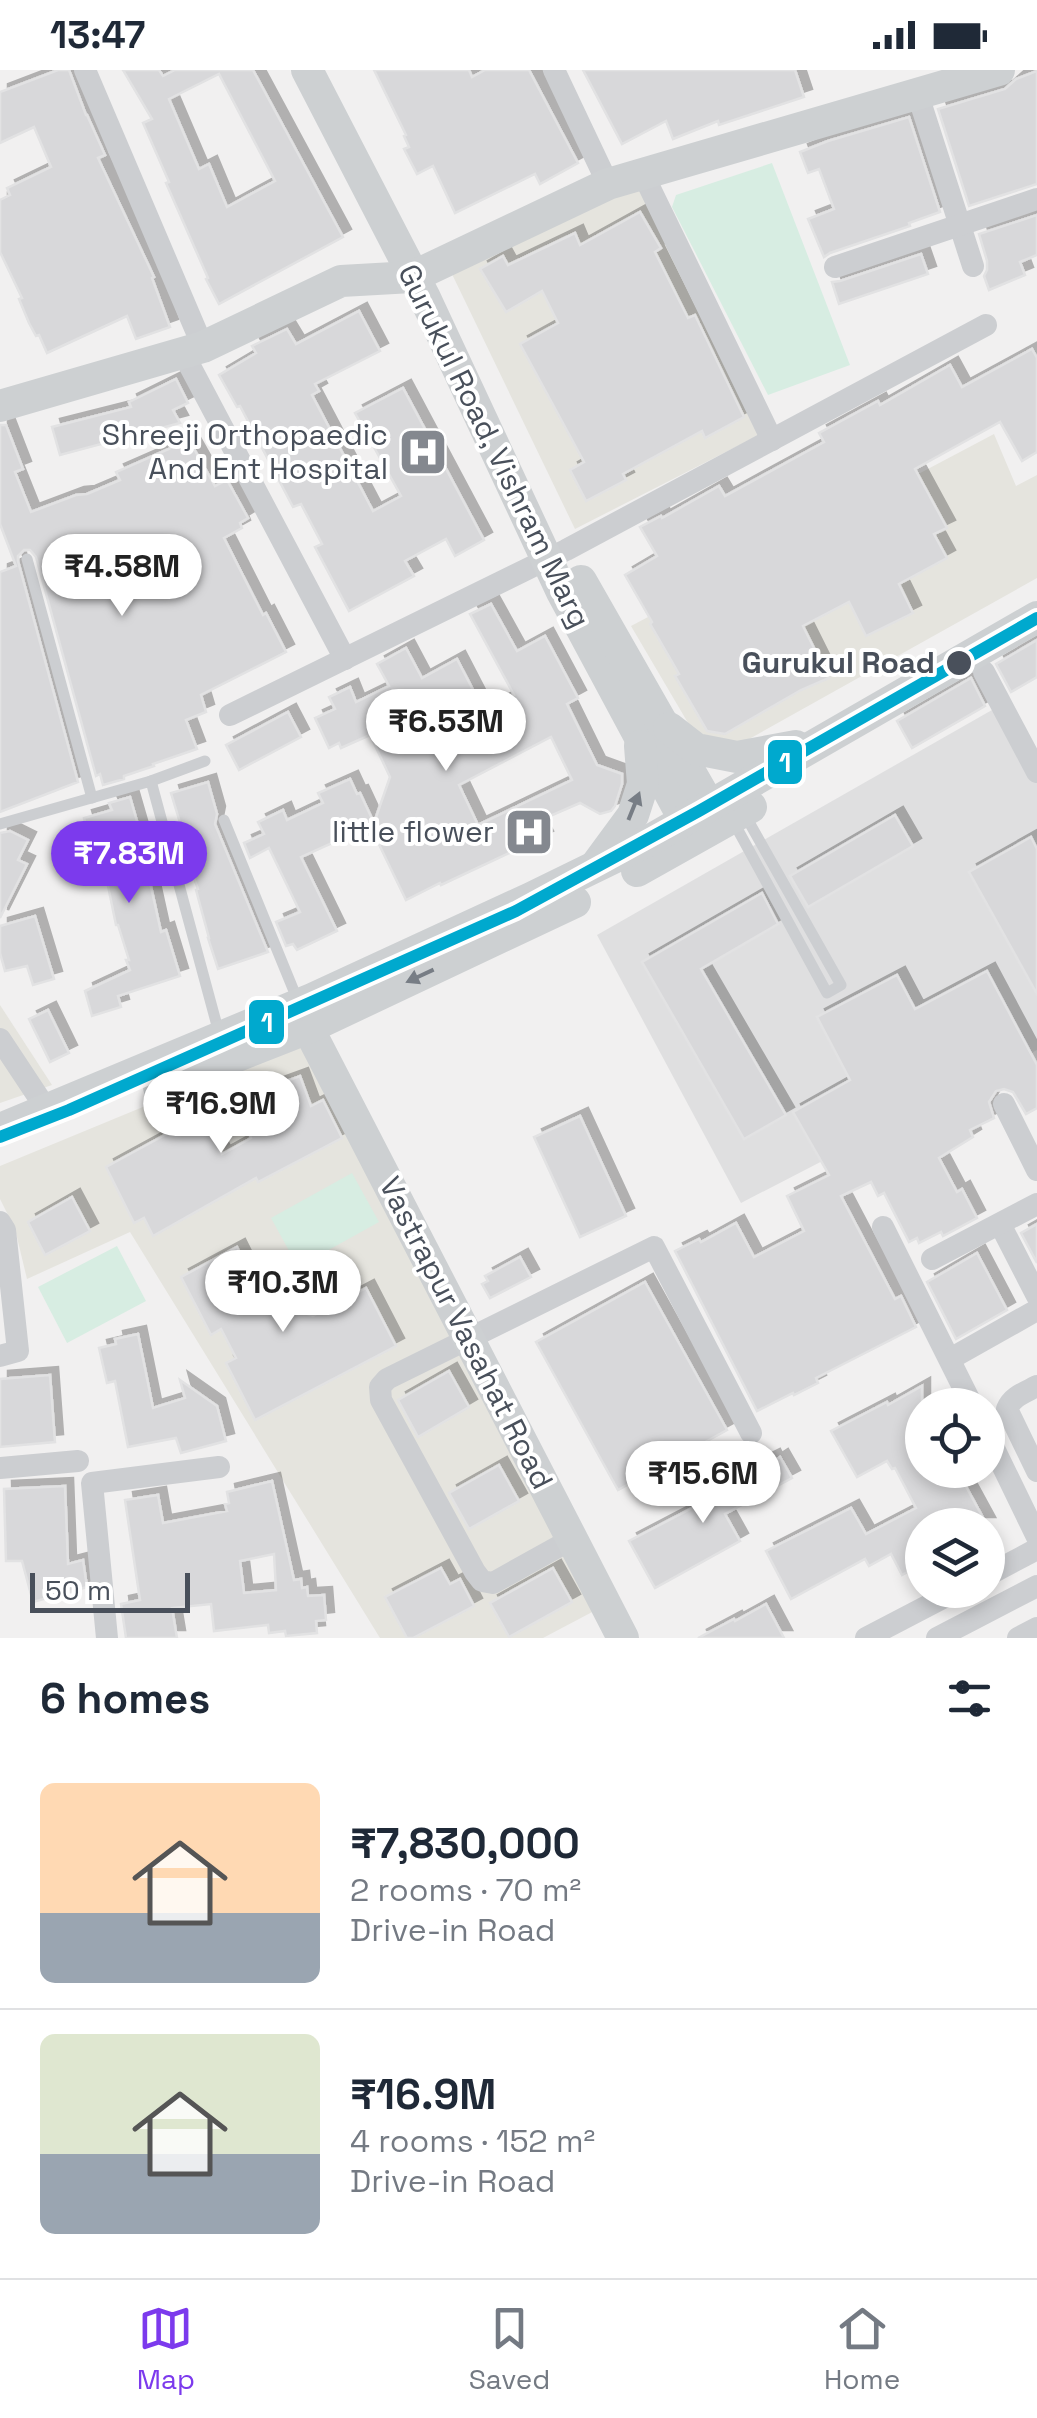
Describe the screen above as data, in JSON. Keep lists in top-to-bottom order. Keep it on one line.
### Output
{"streets":{"street":["Gurukul Road, Vishram Marg","Vastrapur Vasahat Road"]},"places":{"hospital":["Shreeji Orthopaedic And Ent Hospital","little flower"],"other":["Gurukul Road"]},"lines":["transit line 1"],"scale_bar":"50 m","page":{"status":"13:47","price":["₹4.58M","₹6.53M","₹7.83M","₹16.9M","₹10.3M","₹15.6M"],"scale":"50 m","heading":"6 homes","list":[{"name":"₹7,830,000","note":"2 rooms · 70 m² · Drive-in Road"},{"name":"₹16.9M","note":"4 rooms · 152 m² · Drive-in Road"}],"tabs":["Map","Saved","Home"]}}
